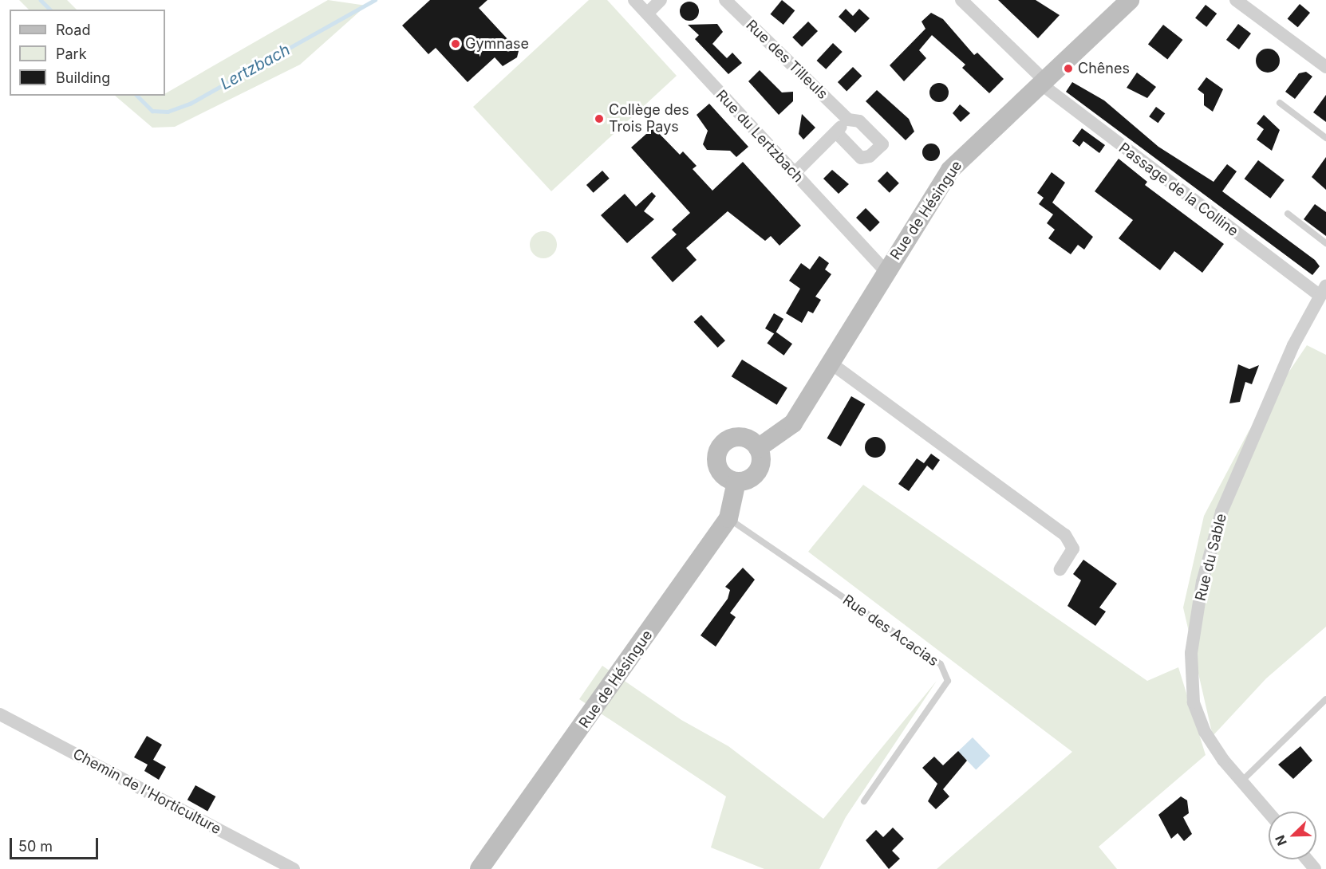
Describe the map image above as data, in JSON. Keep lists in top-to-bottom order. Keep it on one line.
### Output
{"streets":{"main road":["Rue de Hésingue"],"street":["Rue des Tilleuls","Rue du Lertzbach","Passage de la Colline","Rue du Sable","Chemin de l'Horticulture"],"lane":["Rue des Acacias"]},"crossings":[["Rue du Lertzbach","Rue de Hésingue"],["Passage de la Colline","Rue de Hésingue"],["Passage de la Colline","Rue du Sable"],["Rue de Hésingue","Rue des Acacias"]],"water":["Lertzbach"],"places":["Gymnase","Chênes","Collège des Trois Pays"],"legend":["Road","Park","Building"],"scale_bar":"50 m","north":"bottom left"}
